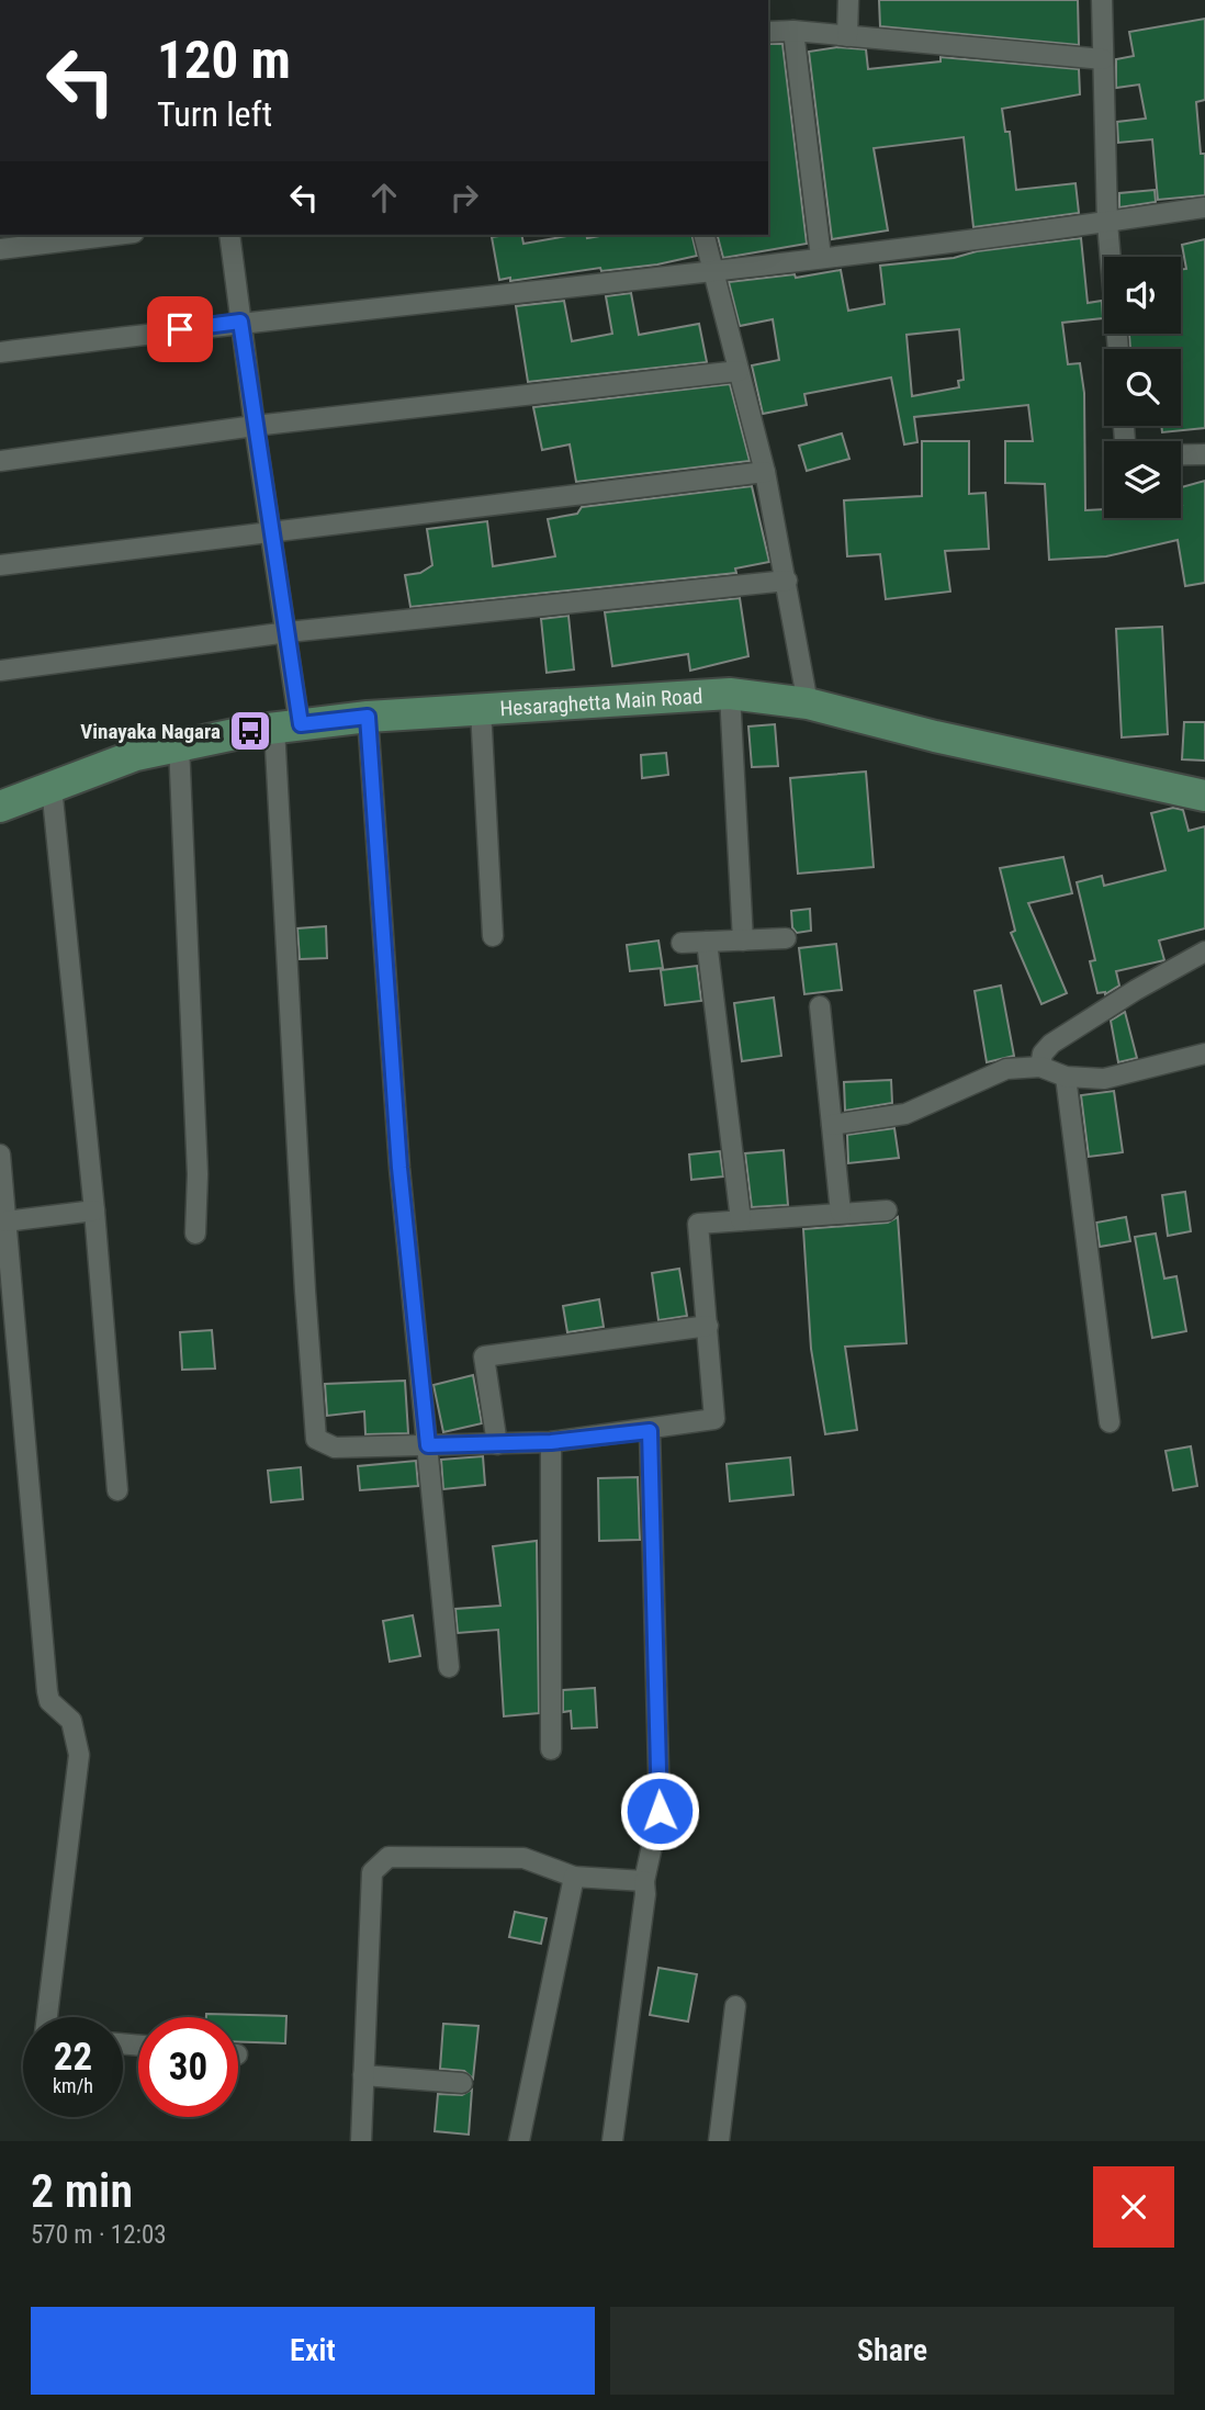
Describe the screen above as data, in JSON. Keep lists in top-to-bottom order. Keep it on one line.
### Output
{"streets":{"main road":["Hesaraghetta Main Road"]},"places":{"bus stop":["Vinayaka Nagara"]},"page":{"turn":["120 m","Turn left"],"speed":"22 km/h","limit":"30","heading":["2 min","570 m · 12:03"],"buttons":["Exit","Share"]}}
